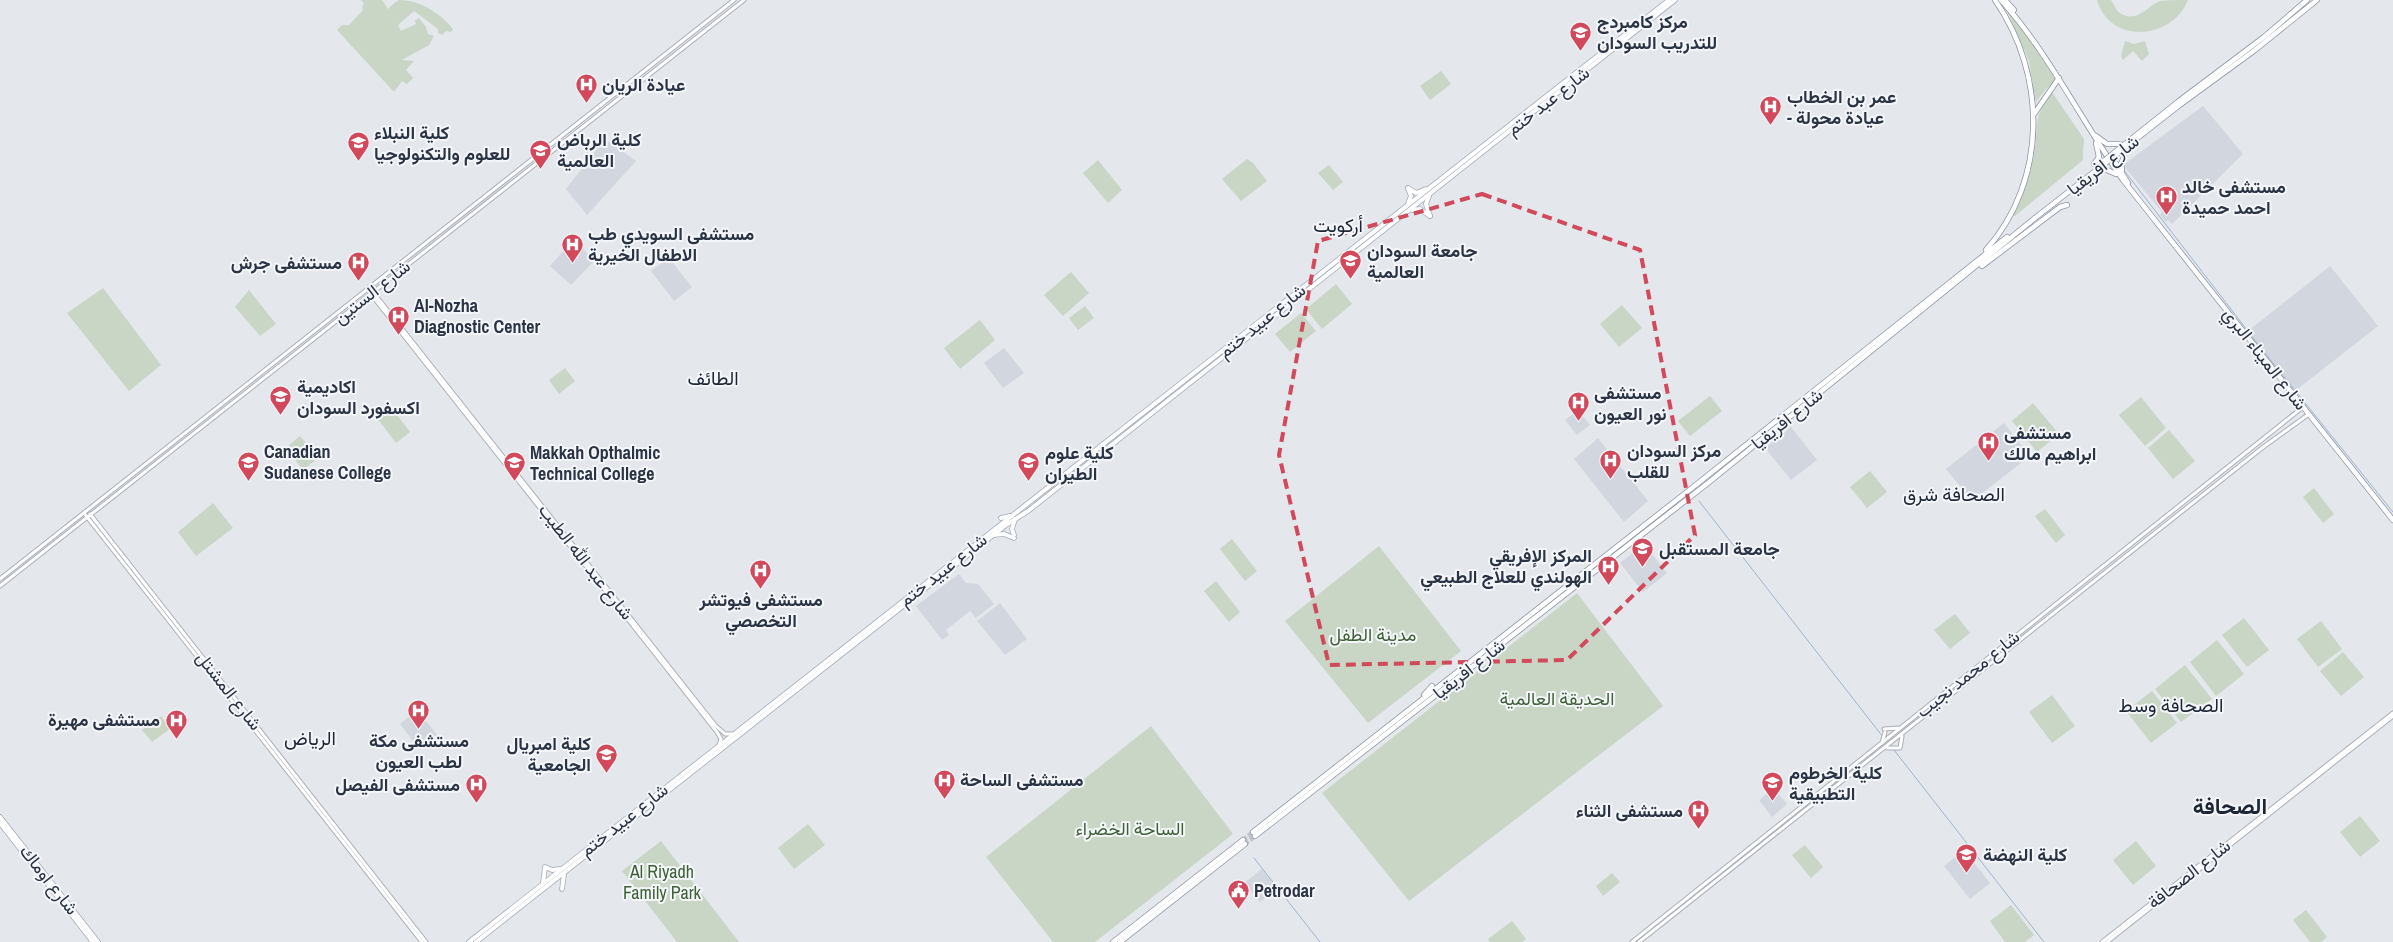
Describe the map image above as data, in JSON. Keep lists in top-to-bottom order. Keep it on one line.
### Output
{"streets":{"highway":["شارع افريقيا","شارع الميناء البري"],"main road":["شارع عبد ختم","شارع الستين","شارع عبيد ختم","شارع عبد الله الطيب","شارع محمد نجيب","شارع المشتل","شارع الصحافة","شارع اوماك"]},"crossings":[["شارع عبد ختم","شارع عبيد ختم"],["شارع الستين","شارع عبد الله الطيب"],["شارع الستين","شارع المشتل"],["شارع عبيد ختم","شارع عبد الله الطيب"],["شارع الميناء البري","شارع محمد نجيب"]],"districts":["أركويت","الطائف","الصحافة شرق","الصحافة وسط","الرياض","الصحافة"],"parks":["مدينة الطفل","الحديقة العالمية","الساحة الخضراء","Al Riyadh Family Park"],"places":{"school or university":["مركز كامبردج للتدريب السودان","كلية النبلاء للعلوم والتكنولوجيا","كلية الرباض العالمية","جامعة السودان العالمية","اكاديمية اكسفورد السودان","Canadian Sudanese College","Makkah Opthalmic Technical College","كلية علوم الطيران","جامعة المستقبل","كلية امبريال الجامعية","كلية الخرطوم التطبيقية","كلية النهضة"],"hospital":["عيادة الريان","عمر بن الخطاب - عيادة محولة","مستشفى خالد احمد حميدة","مستشفى السويدي طب الاطفال الخيرية","مستشفى جرش","Al-Nozha Diagnostic Center","مستشفى نور العيون","مستشفى ابراهيم مالك","مركز السودان للقلب","المركز الإفريقي الهولندي للعلاج الطبيعي","مستشفى فيوتشر التخصصي","مستشفى مكة لطب العيون","مستشفى مهيرة","مستشفى الساحة","مستشفى الفيصل","مستشفى الثناء"],"public building":["Petrodar"]}}
